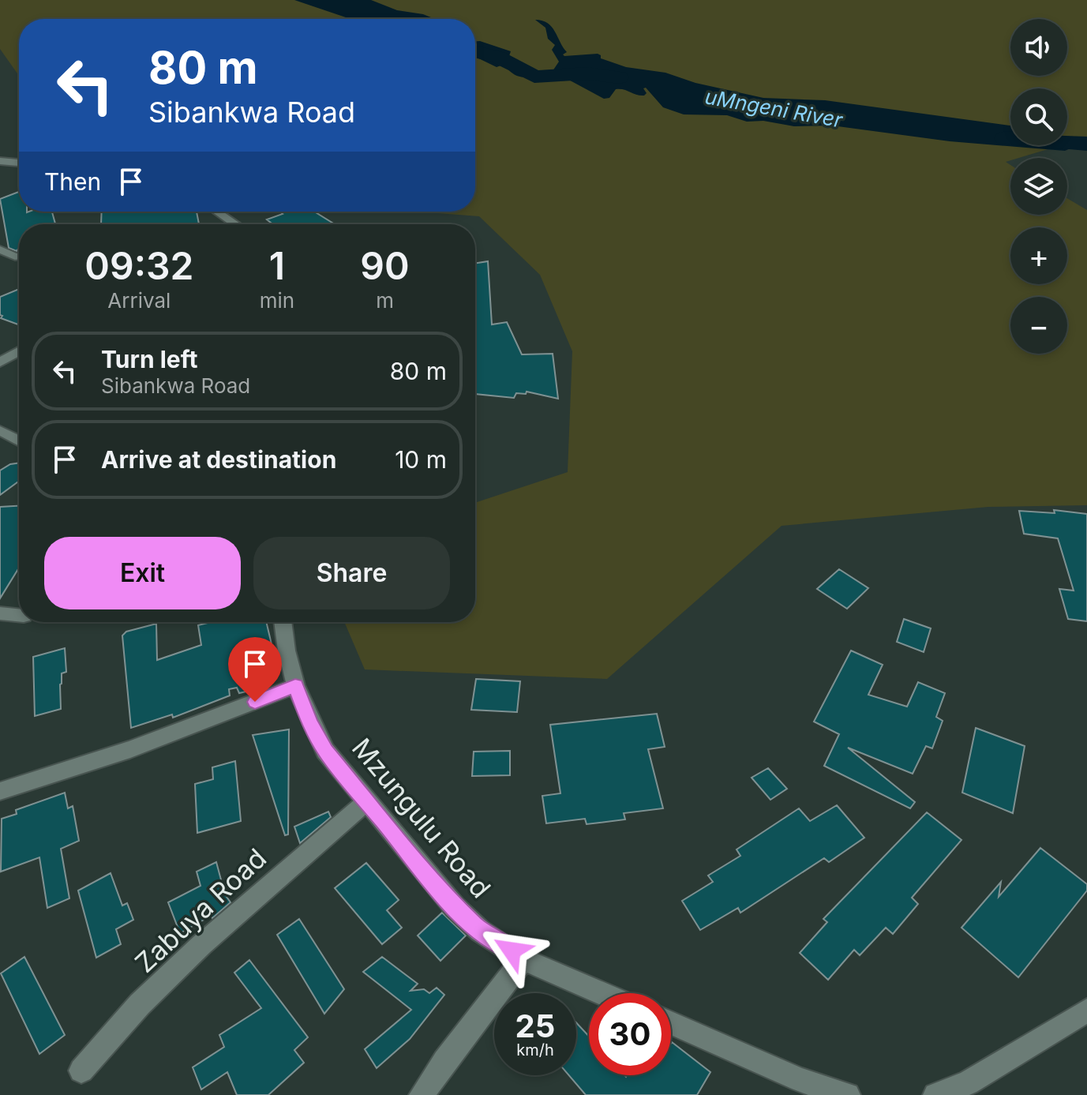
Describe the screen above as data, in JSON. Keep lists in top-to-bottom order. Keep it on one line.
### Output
{"streets":{"street":["Mzungulu Road","Zabuya Road"]},"crossings":[["Mzungulu Road","Zabuya Road"]],"water":["uMngeni River"],"page":{"map_buttons":["+","−"],"turn":["80 m","Sibankwa Road"],"then":"Then","eta":["09:32","Arrival","1","min","90","m"],"list":[{"name":"Turn left","note":"Sibankwa Road","value":"80 m"},{"name":"Arrive at destination","value":"10 m"}],"buttons":["Exit","Share"],"speed":"25 km/h","limit":"30"}}
